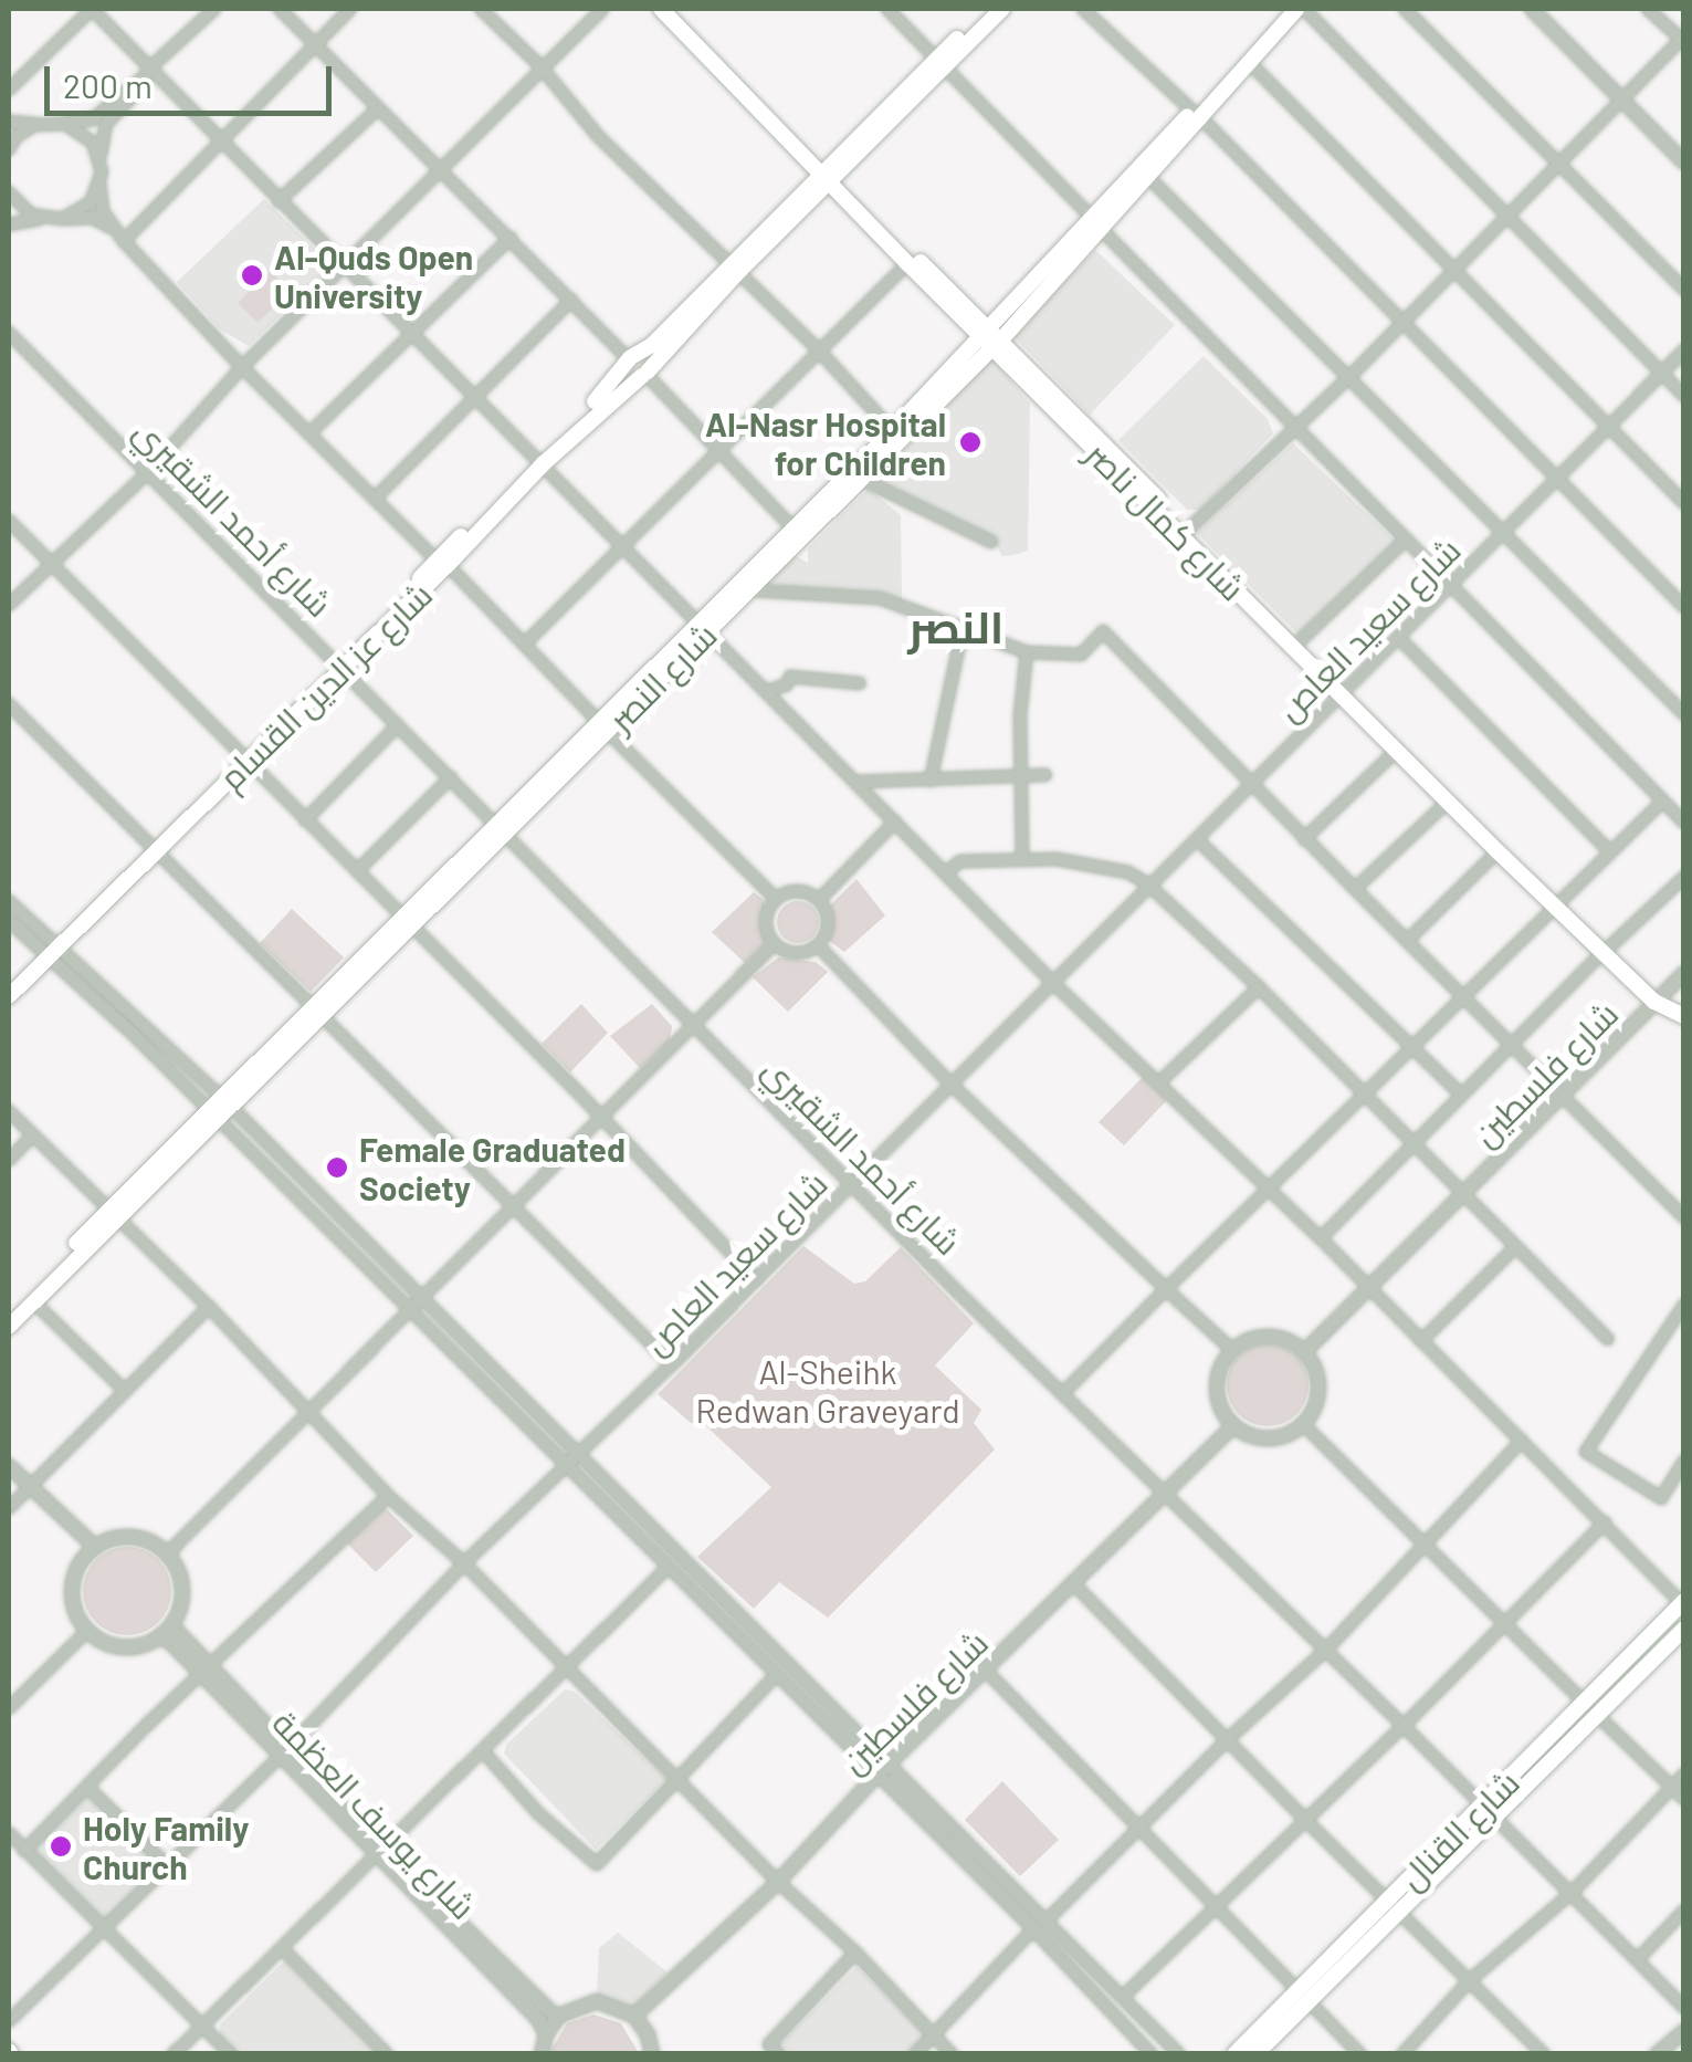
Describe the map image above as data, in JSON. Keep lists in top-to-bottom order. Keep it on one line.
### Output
{"streets":{"main road":["شارع كمال ناصر","شارع النصر","شارع عز الدين القسام","شارع القنال"],"street":["شارع أحمد الشقيري","شارع سعيد العاص","شارع فلسطين","شارع يوسف العظمة"]},"crossings":[["شارع أحمد الشقيري","شارع سعيد العاص"],["شارع أحمد الشقيري","شارع النصر"],["شارع أحمد الشقيري","شارع عز الدين القسام"],["شارع أحمد الشقيري","شارع فلسطين"],["شارع أحمد الشقيري","شارع القنال"],["شارع كمال ناصر","شارع سعيد العاص"],["شارع كمال ناصر","شارع النصر"],["شارع كمال ناصر","شارع عز الدين القسام"],["شارع كمال ناصر","شارع فلسطين"],["شارع سعيد العاص","شارع يوسف العظمة"]],"districts":["النصر"],"parks":["Al-Sheihk Redwan Graveyard"],"places":["Al-Quds Open University","Al-Nasr Hospital for Children","Female Graduated Society","Holy Family Church"],"scale_bar":"200 m"}
